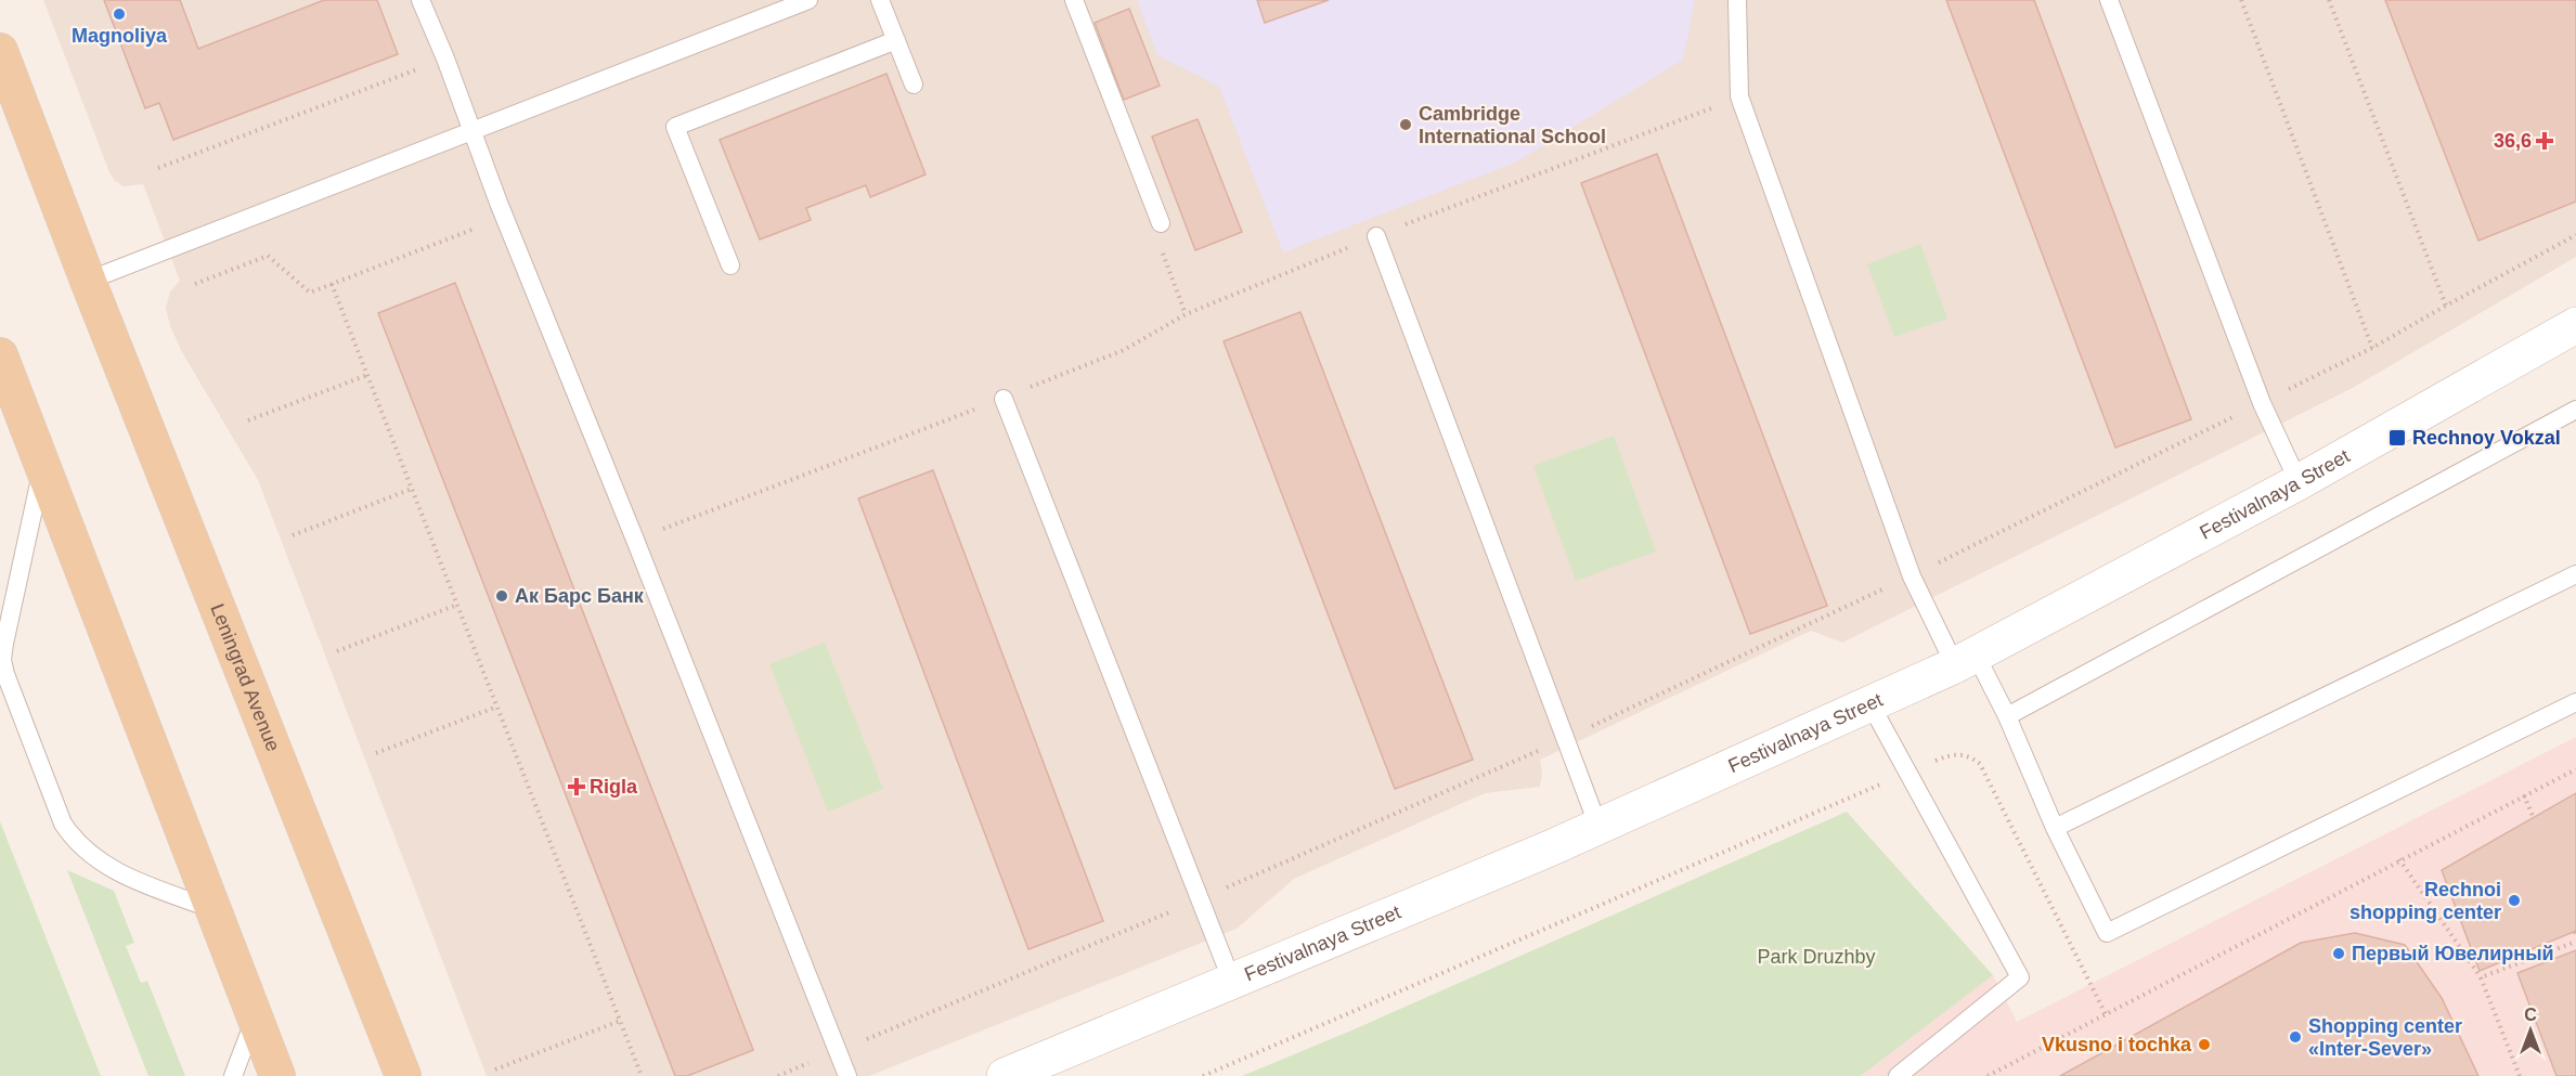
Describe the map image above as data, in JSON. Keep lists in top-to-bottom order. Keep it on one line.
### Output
{"streets":{"main road":["Leningrad Avenue"],"street":["Festivalnaya Street"]},"parks":["Park Druzhby"],"places":{"other":["Magnoliya","Cambridge International School","Ак Барс Банк","Rechnoi shopping center","Первый Ювелирный","Shopping center «Inter-Sever»","Vkusno i tochka"],"health":["36,6","Rigla"],"transit":["Rechnoy Vokzal"]},"north":"top"}
